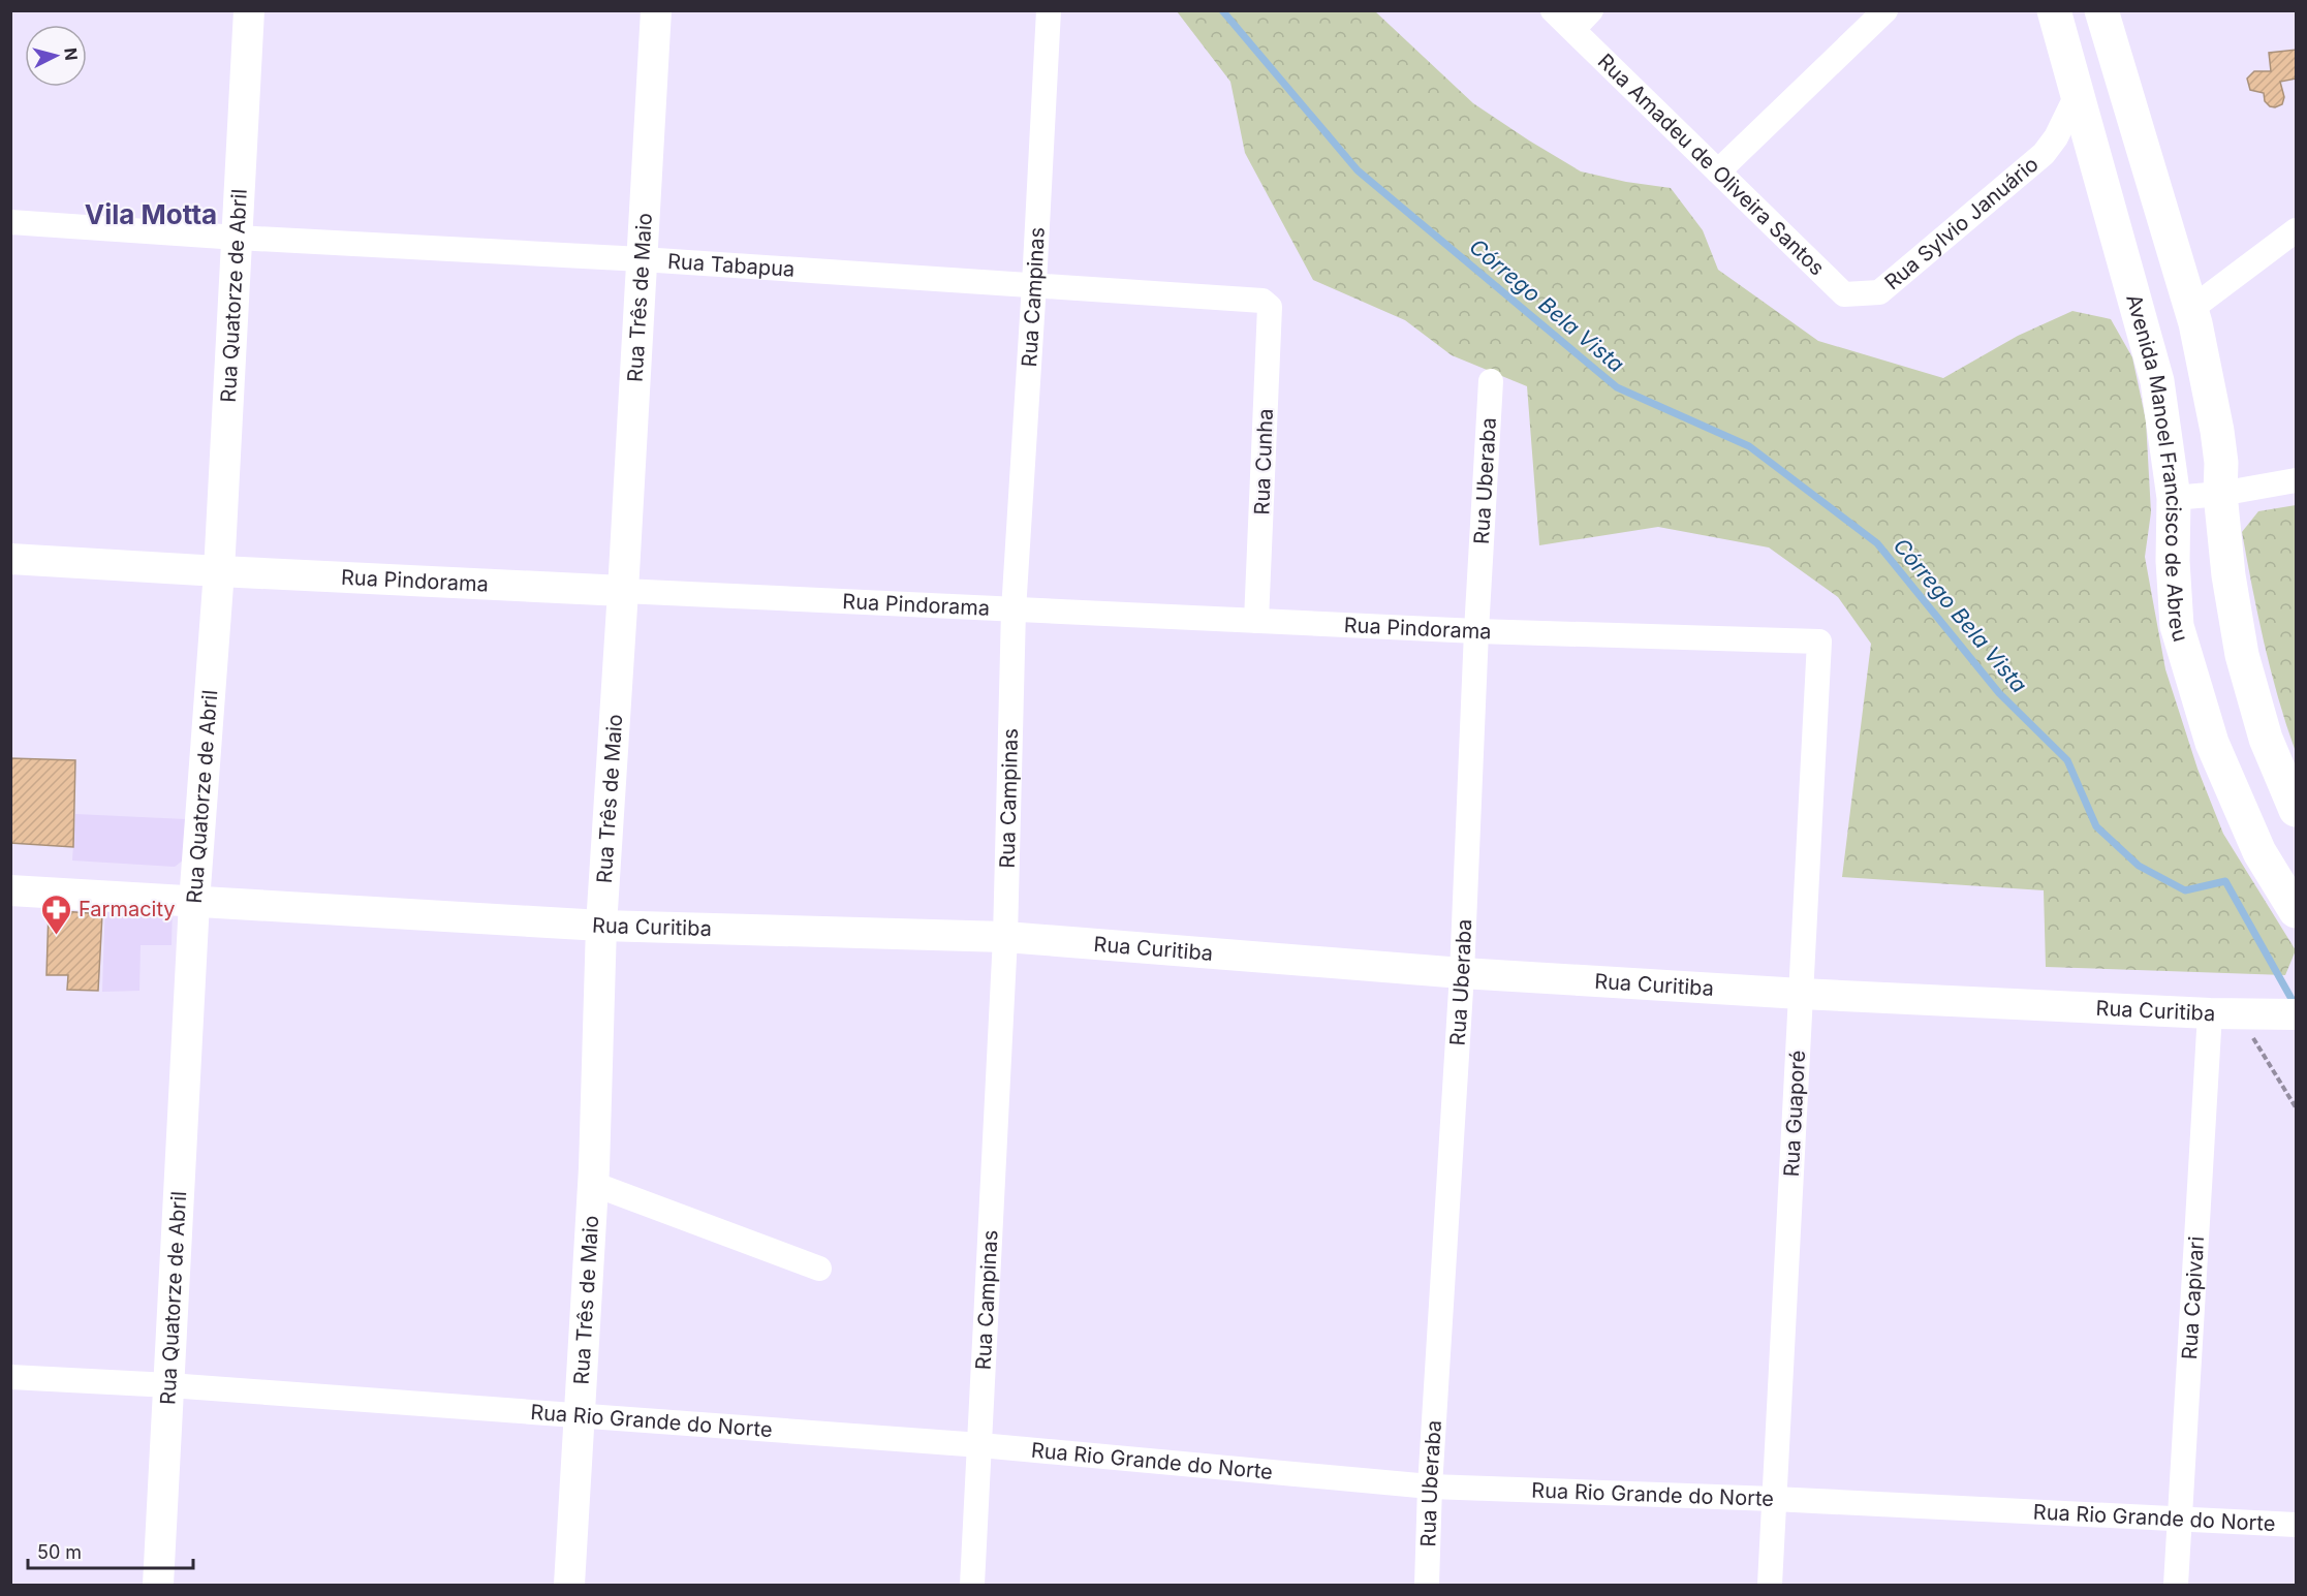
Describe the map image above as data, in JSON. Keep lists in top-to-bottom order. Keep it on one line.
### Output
{"streets":{"main road":["Avenida Manoel Francisco de Abreu"],"street":["Rua Amadeu de Oliveira Santos","Rua Sylvio Januário","Rua Tabapua","Rua Quatorze de Abril","Rua Três de Maio","Rua Campinas","Rua Cunha","Rua Uberaba","Rua Pindorama","Rua Curitiba","Rua Guaporé","Rua Capivari","Rua Rio Grande do Norte"]},"crossings":[["Rua Amadeu de Oliveira Santos","Rua Sylvio Januário"],["Rua Sylvio Januário","Avenida Manoel Francisco de Abreu"],["Rua Tabapua","Rua Quatorze de Abril"],["Rua Tabapua","Rua Três de Maio"],["Rua Tabapua","Rua Campinas"],["Rua Tabapua","Rua Cunha"],["Rua Quatorze de Abril","Rua Pindorama"],["Rua Quatorze de Abril","Rua Curitiba"],["Rua Quatorze de Abril","Rua Rio Grande do Norte"],["Rua Três de Maio","Rua Pindorama"],["Rua Três de Maio","Rua Curitiba"],["Rua Três de Maio","Rua Rio Grande do Norte"],["Rua Campinas","Rua Pindorama"],["Rua Campinas","Rua Curitiba"],["Rua Campinas","Rua Rio Grande do Norte"],["Rua Cunha","Rua Pindorama"],["Rua Uberaba","Rua Pindorama"],["Rua Uberaba","Rua Curitiba"],["Rua Uberaba","Rua Rio Grande do Norte"],["Rua Pindorama","Rua Guaporé"],["Rua Curitiba","Rua Guaporé"],["Rua Curitiba","Rua Capivari"],["Rua Guaporé","Rua Rio Grande do Norte"],["Rua Capivari","Rua Rio Grande do Norte"]],"districts":["Vila Motta"],"water":["Córrego Bela Vista"],"places":{"pharmacy":["Farmacity"]},"scale_bar":"50 m","north":"right"}
